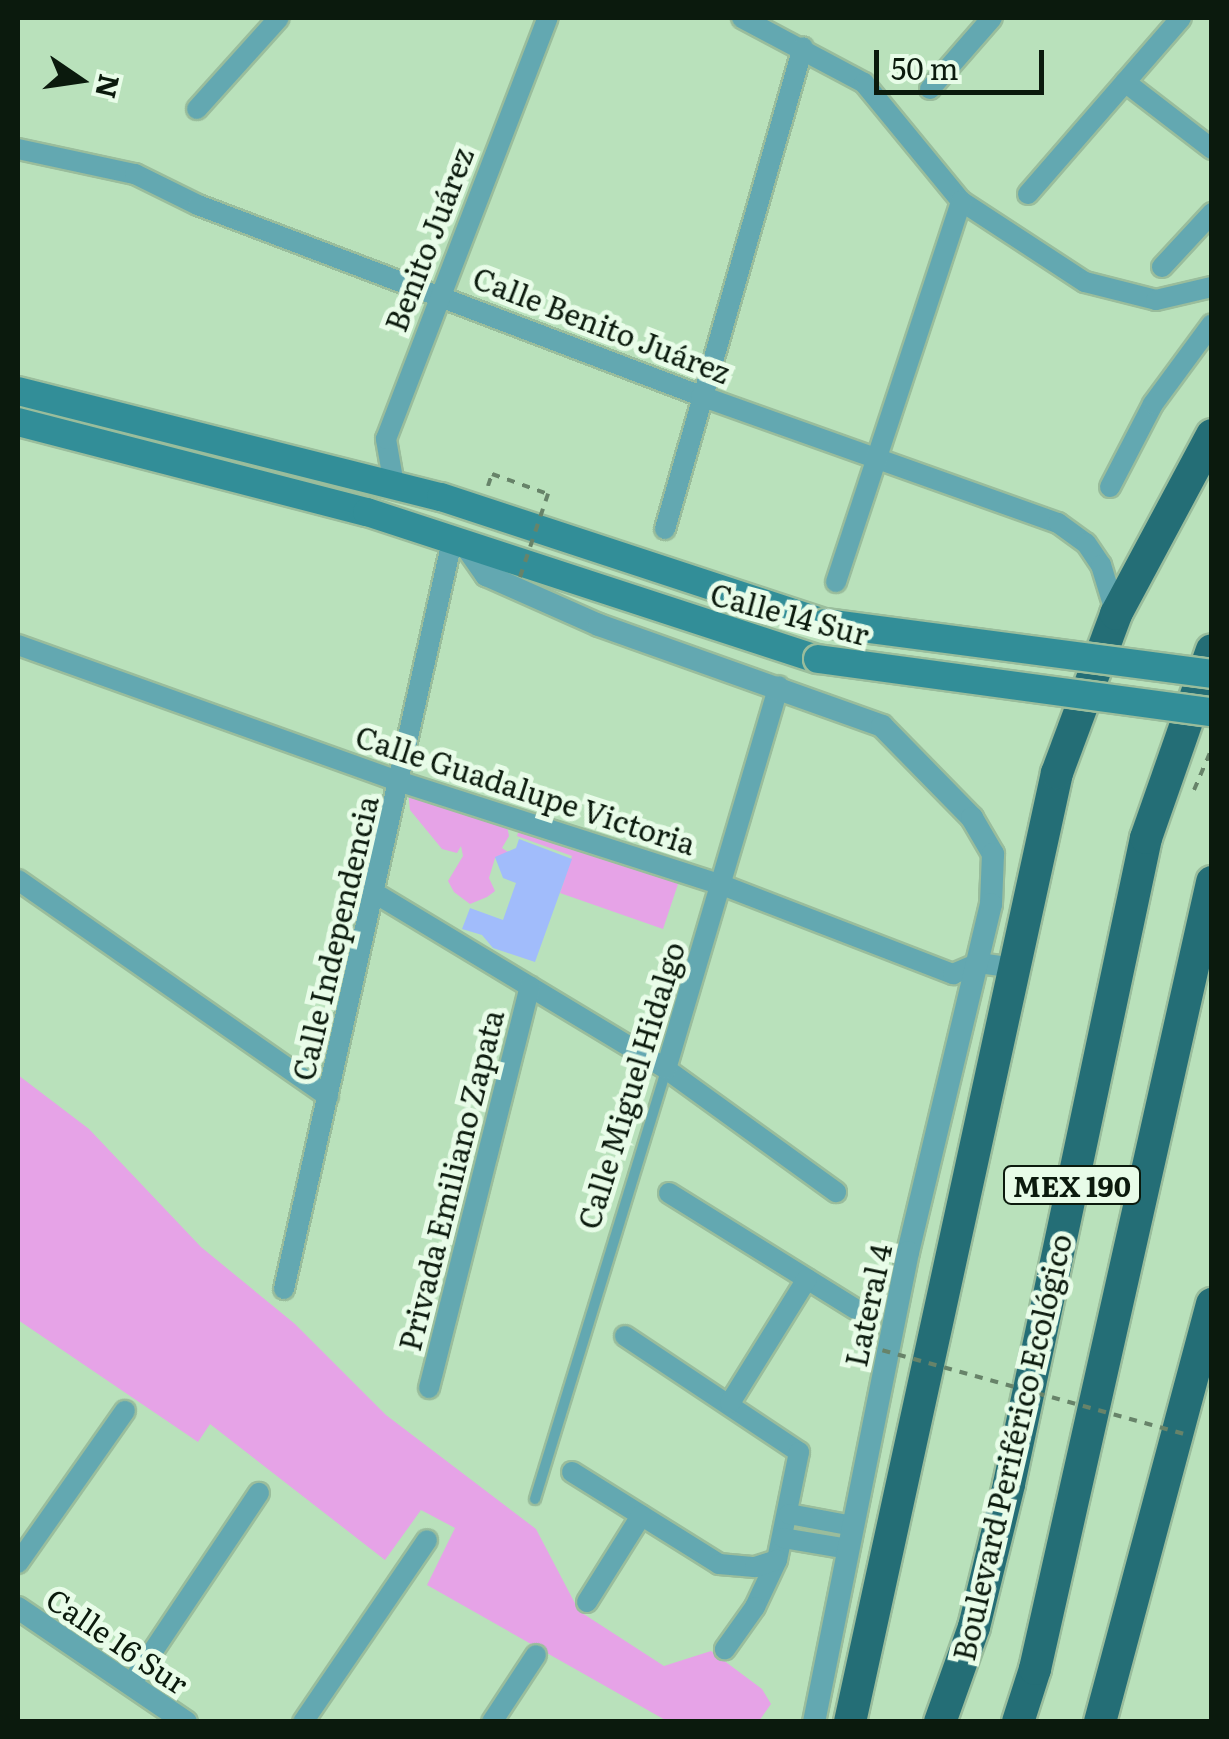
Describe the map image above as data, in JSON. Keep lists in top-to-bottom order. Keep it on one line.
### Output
{"streets":{"highway":["MEX 190","Boulevard Periférico Ecológico"],"main road":["Calle 14 Sur"],"street":["Benito Juárez","Calle Benito Juárez","Calle Guadalupe Victoria","Calle Independencia","Calle Miguel Hidalgo","Privada Emiliano Zapata","Lateral 4","Calle 16 Sur"]},"crossings":[["Benito Juárez","Calle Benito Juárez"],["Benito Juárez","Calle 14 Sur"],["Calle 14 Sur","Calle Independencia"],["Calle 14 Sur","Lateral 4"],["Calle Guadalupe Victoria","Calle Independencia"],["Calle Guadalupe Victoria","Calle Miguel Hidalgo"],["Calle Guadalupe Victoria","Lateral 4"],["Calle Independencia","Lateral 4"],["Calle Miguel Hidalgo","Lateral 4"]],"scale_bar":"50 m","north":"right"}
